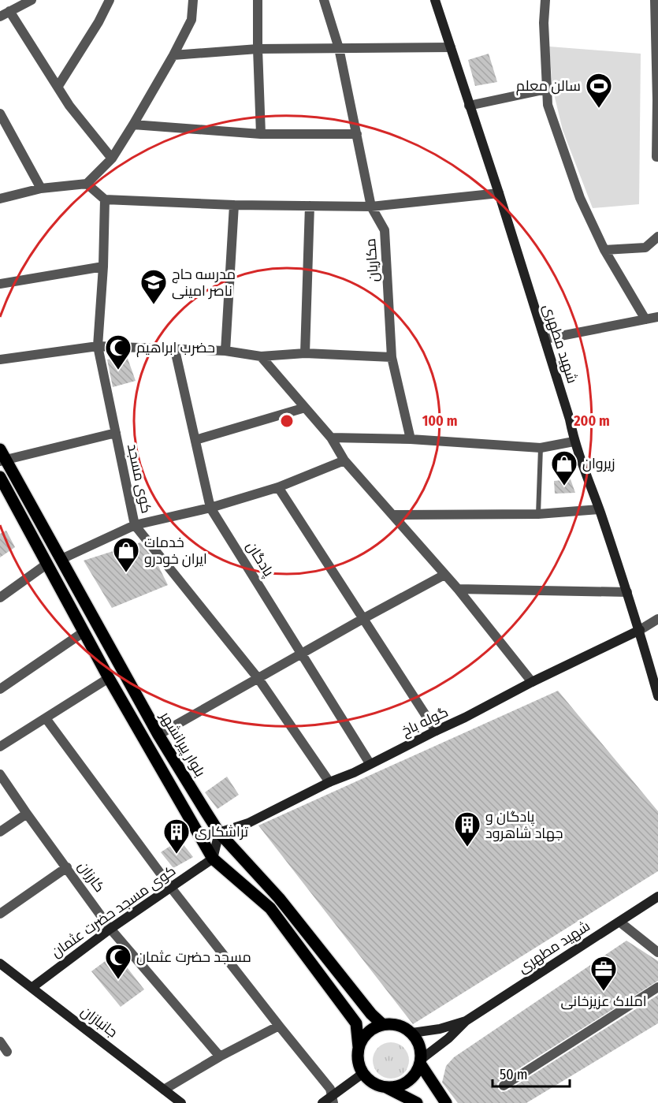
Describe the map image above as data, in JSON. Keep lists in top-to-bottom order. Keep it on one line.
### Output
{"streets":{"main road":["بلوار پیرانشهر"],"street":["مکاریان","شهید مطهری","کوی مسجد","پادگان","گوله باخ","کارزان","کوی مسجد حضرت عثمان","جانبازان"]},"crossings":[["شهید مطهری","گوله باخ"],["کوی مسجد","گوله باخ"],["پادگان","گوله باخ"],["گوله باخ","بلوار پیرانشهر"],["کارزان","کوی مسجد حضرت عثمان"],["کوی مسجد حضرت عثمان","جانبازان"]],"places":{"sports":["سالن معلم"],"school or university":["مدرسه حاج ناصر امینی"],"mosque":["حضرب ابراهیم","مسجد حضرت عثمان"],"shop":["زیروان","خدمات ایران خودرو"],"building":["پادگان و جهاد شاهرود","تراشکاری"],"office":["املاک عزیزخانی"]},"scale_bar":"50 m","rings":["100 m","200 m"]}
